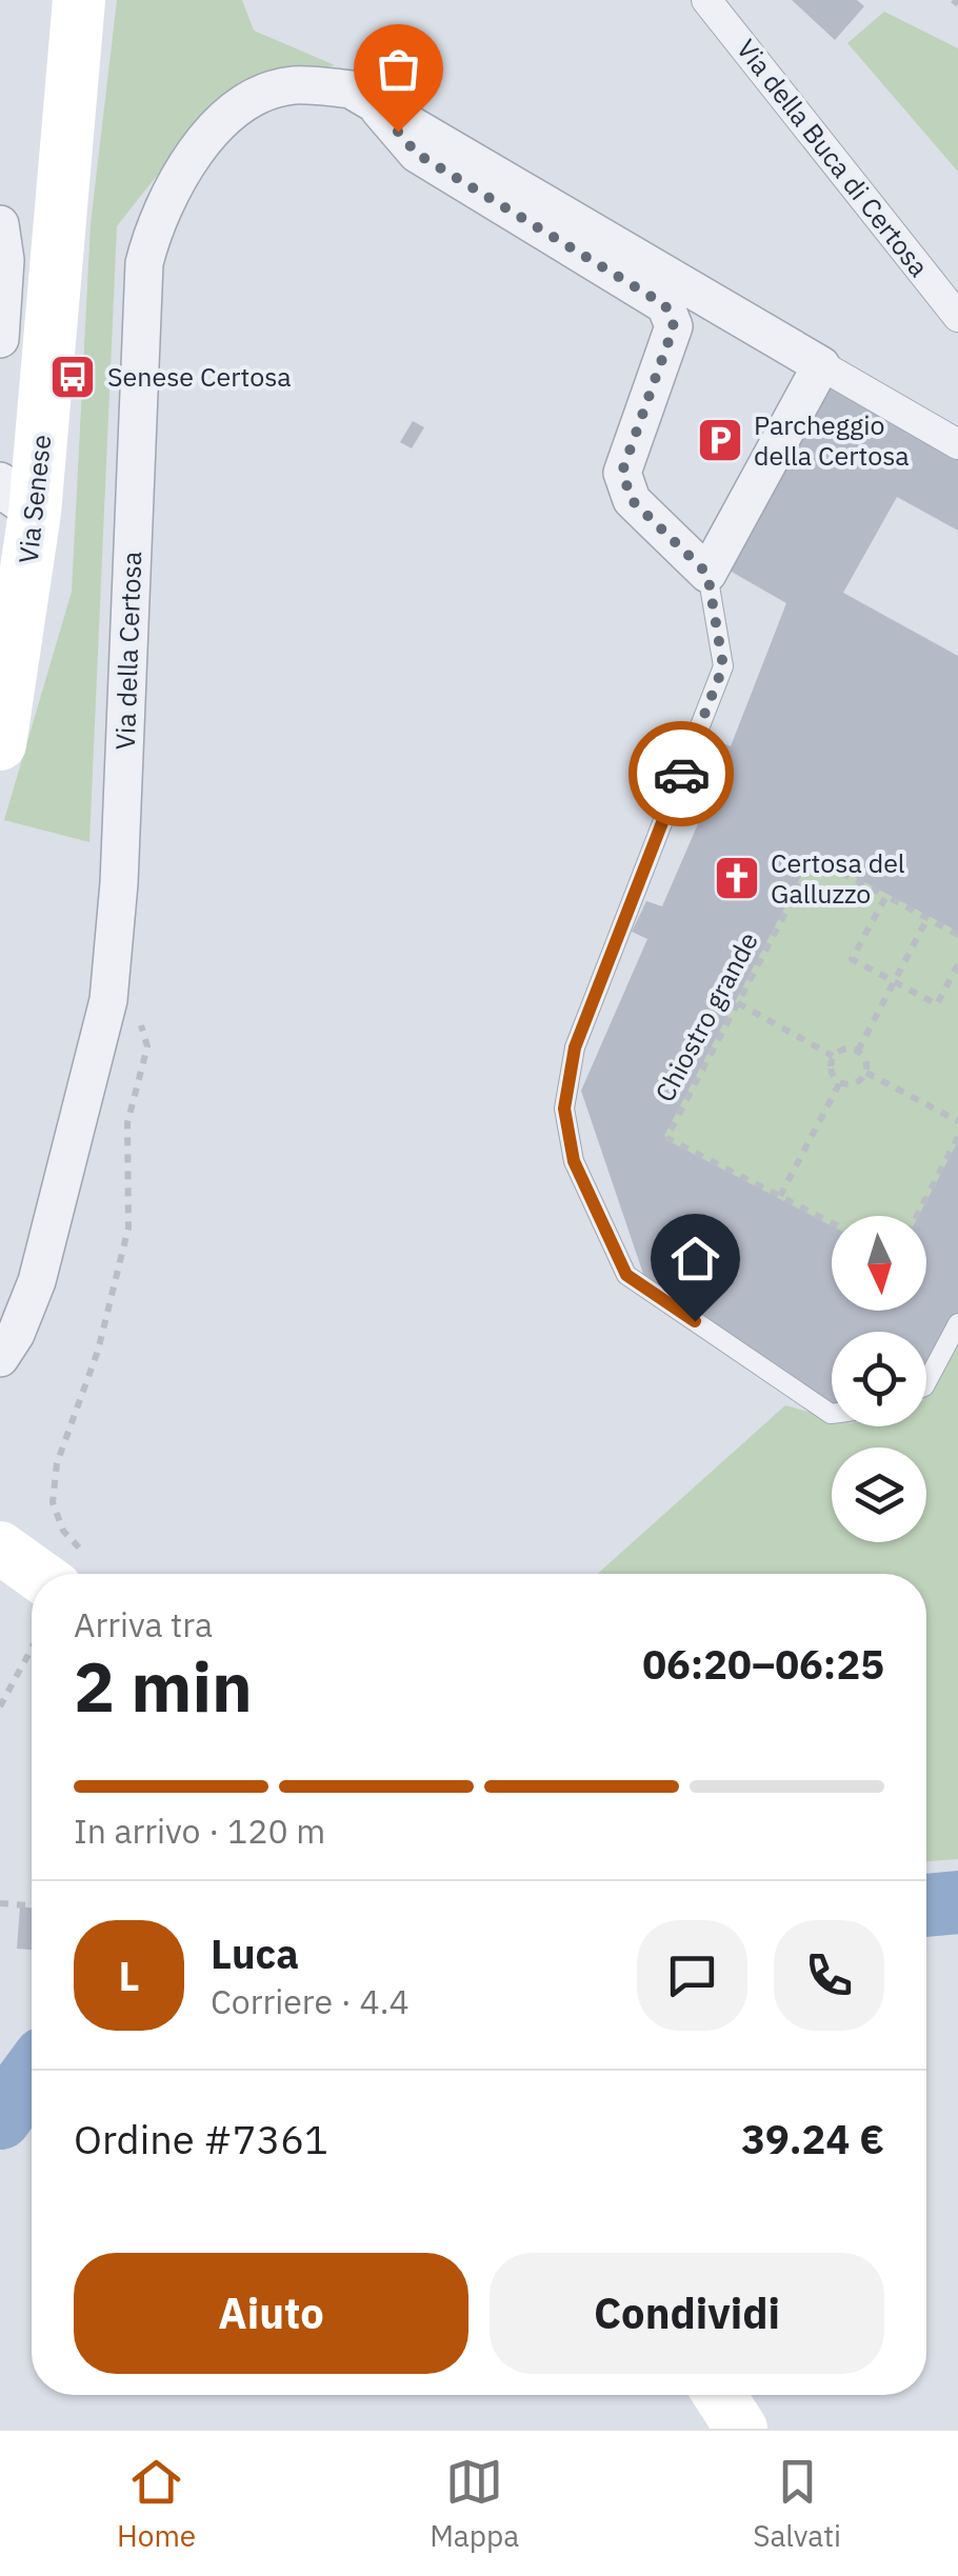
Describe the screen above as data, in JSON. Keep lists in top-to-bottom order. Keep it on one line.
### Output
{"streets":{"main road":["Via Senese"],"street":["Via della Buca di Certosa","Via della Certosa"],"path":["Chiostro grande"]},"places":{"bus stop":["Senese Certosa"],"parking":["Parcheggio della Certosa"],"church":["Certosa del Galluzzo"]},"north":"bottom","page":{"heading":["2 min","Arriva tra","06:20–06:25"],"panel":["Luca","Corriere · 4.4","Ordine #7361","39.24 €"],"bar":"In arrivo · 120 m","round":"L","buttons":["Aiuto","Condividi"],"tabs":["Home","Mappa","Salvati"]}}
